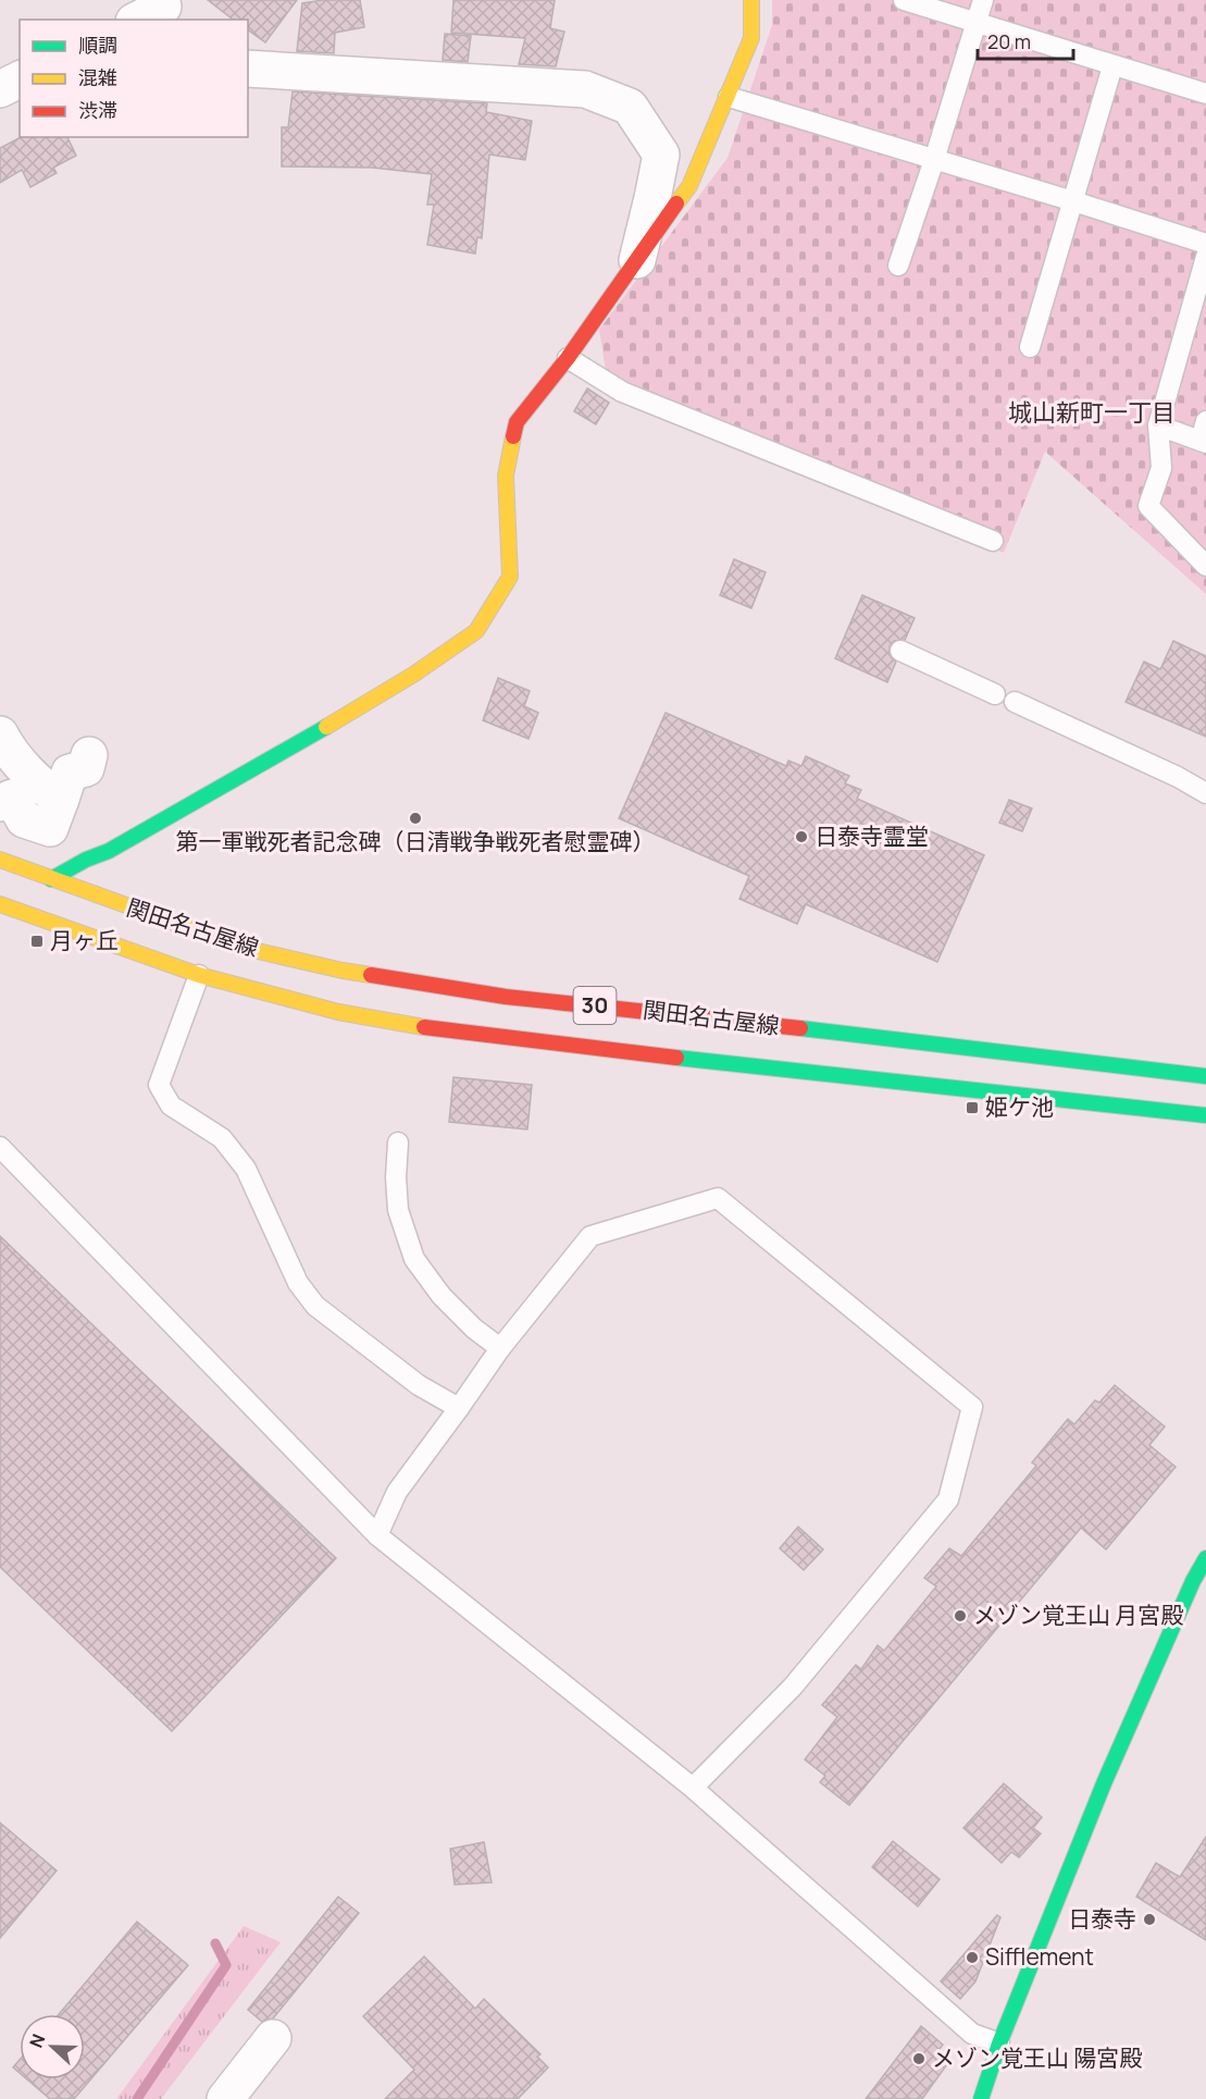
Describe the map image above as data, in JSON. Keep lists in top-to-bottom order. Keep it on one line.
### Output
{"streets":{"main road":["関田名古屋線","30"]},"districts":["城山新町一丁目"],"places":{"other":["第一軍戦死者記念碑（日清戦争戦死者慰霊碑）","日泰寺霊堂","メゾン覚王山 月宮殿","日泰寺","Sifflement","メゾン覚王山 陽宮殿"],"transit":["月ヶ丘","姫ケ池"]},"legend":["順調","混雑","渋滞"],"scale_bar":"20 m","north":"left"}
